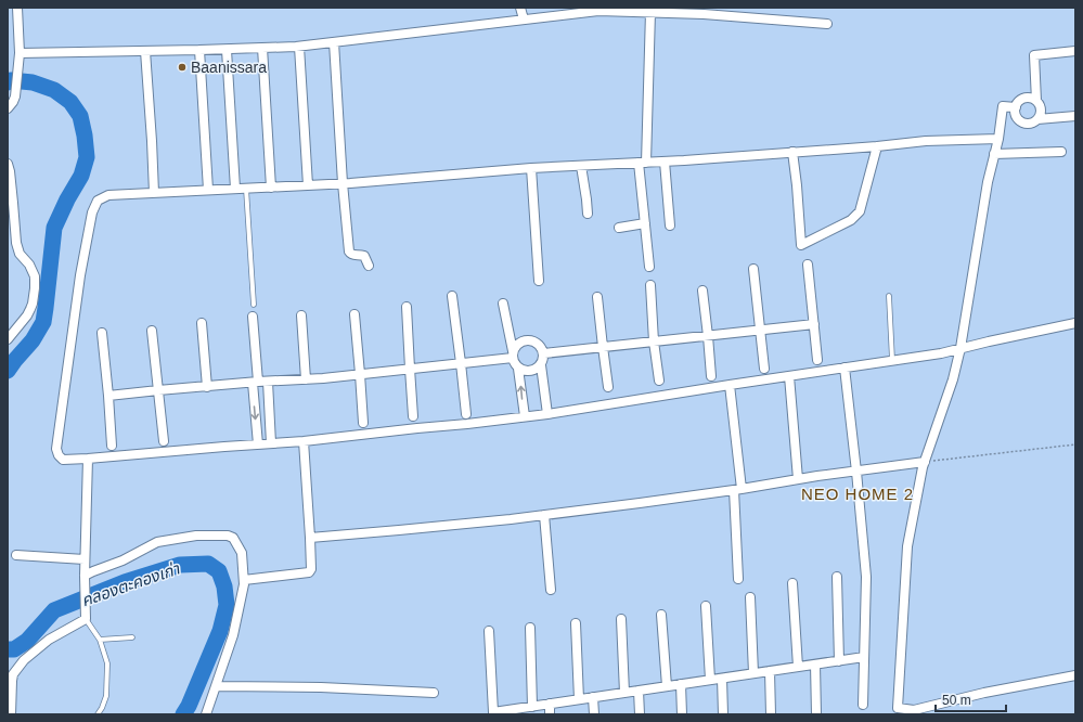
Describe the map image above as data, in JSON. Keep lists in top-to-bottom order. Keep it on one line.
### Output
{"districts":["NEO HOME 2"],"water":["คลองตะคองเก่า"],"places":["Baanissara"],"scale_bar":"50 m"}
